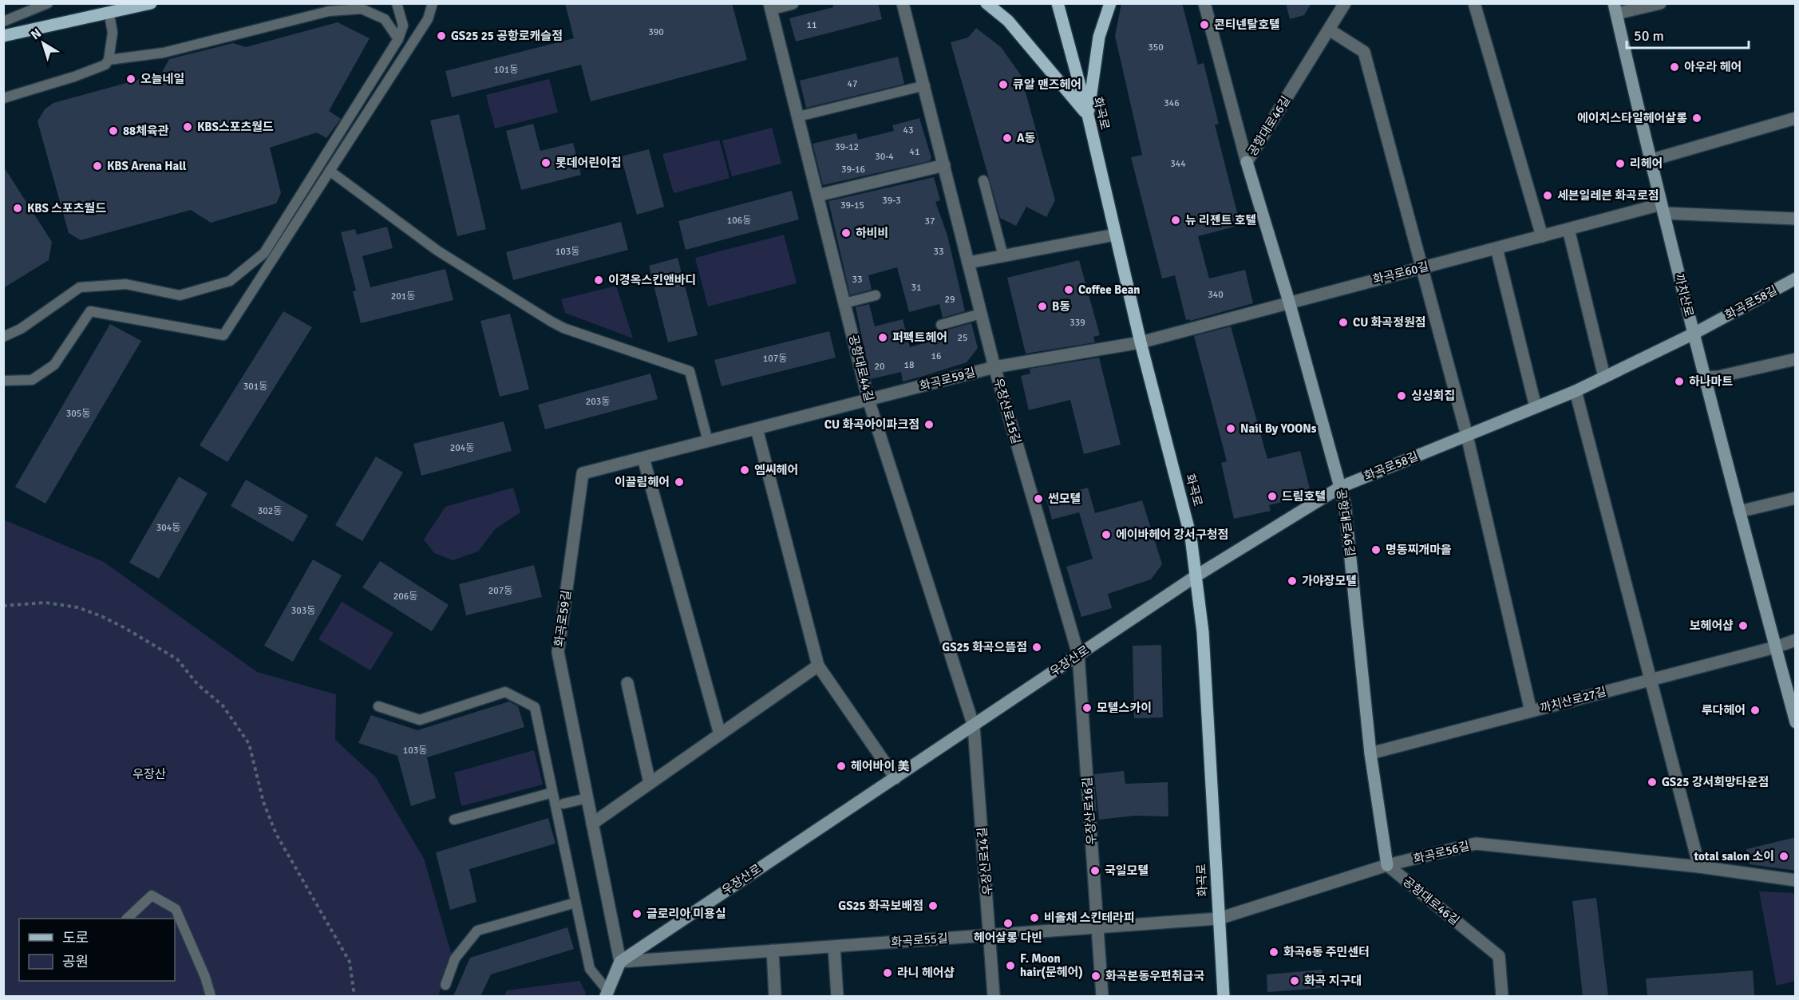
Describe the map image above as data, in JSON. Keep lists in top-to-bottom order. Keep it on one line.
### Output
{"streets":{"main road":["화곡로"],"street":["공항대로46길","화곡로60길","까치산로","화곡로58길","공항대로44길","화곡로59길","우장산로15길","우장산로","까치산로27길","우장산로16길","화곡로56길","우장산로14길","화곡로55길"]},"crossings":[["화곡로","화곡로60길"],["화곡로","화곡로58길"],["화곡로","화곡로59길"],["화곡로","우장산로"],["화곡로","화곡로56길"],["화곡로","화곡로55길"],["공항대로46길","화곡로60길"],["공항대로46길","화곡로58길"],["공항대로46길","까치산로27길"],["공항대로46길","화곡로56길"],["화곡로60길","까치산로"],["화곡로60길","화곡로59길"],["까치산로","화곡로58길"],["까치산로","까치산로27길"],["화곡로58길","우장산로"],["공항대로44길","화곡로59길"],["공항대로44길","우장산로"],["공항대로44길","우장산로14길"],["화곡로59길","우장산로15길"],["화곡로59길","우장산로"],["화곡로59길","화곡로55길"],["우장산로15길","우장산로"],["우장산로15길","우장산로16길"],["우장산로","우장산로16길"],["우장산로","우장산로14길"],["우장산로","화곡로55길"],["우장산로16길","화곡로55길"],["화곡로56길","화곡로55길"],["우장산로14길","화곡로55길"]],"parks":["우장산"],"places":["콘티넨탈호텔","GS25 25 공항로캐슬점","아우라 헤어","오늘네일","큐알 맨즈헤어","에이치스타일헤어살롱","KBS스포츠월드","88체육관","A동","롯데어린이집","리헤어","KBS Arena Hall","세븐일레븐 화곡로점","KBS 스포츠월드","뉴 리젠트 호텔","하비비","이경옥스킨앤바디","Coffee Bean","B동","CU 화곡정원점","퍼펙트헤어","하나마트","싱싱회집","CU 화곡아이파크점","Nail By YOONs","엠씨헤어","이끌림헤어","드림호텔","썬모텔","에이바헤어 강서구청점","명동찌개마을","가야장모텔","보헤어샵","GS25 화곡으뜸점","모텔스카이","루다헤어","헤어바이 美","GS25 강서희망타운점","total salon 소이","국일모텔","GS25 화곡보배점","글로리아 미용실","비올채 스킨테라피","헤어살롱 다빈","화곡6동 주민센터","F. Moon hair(문헤어)","라니 헤어샵","화곡본동우편취급국","화곡 지구대"],"house_numbers":["11","390","350","101동","47","346","43","39-12","41","30-4","344","39-16","39-3","39-15","106동","37","103동","33","33","31","340","201동","29","339","25","16","107동","18","20","301동","203동","305동","204동","302동","304동","207동","206동","303동","103동"],"legend":["도로","공원"],"scale_bar":"50 m","north":"top left"}
